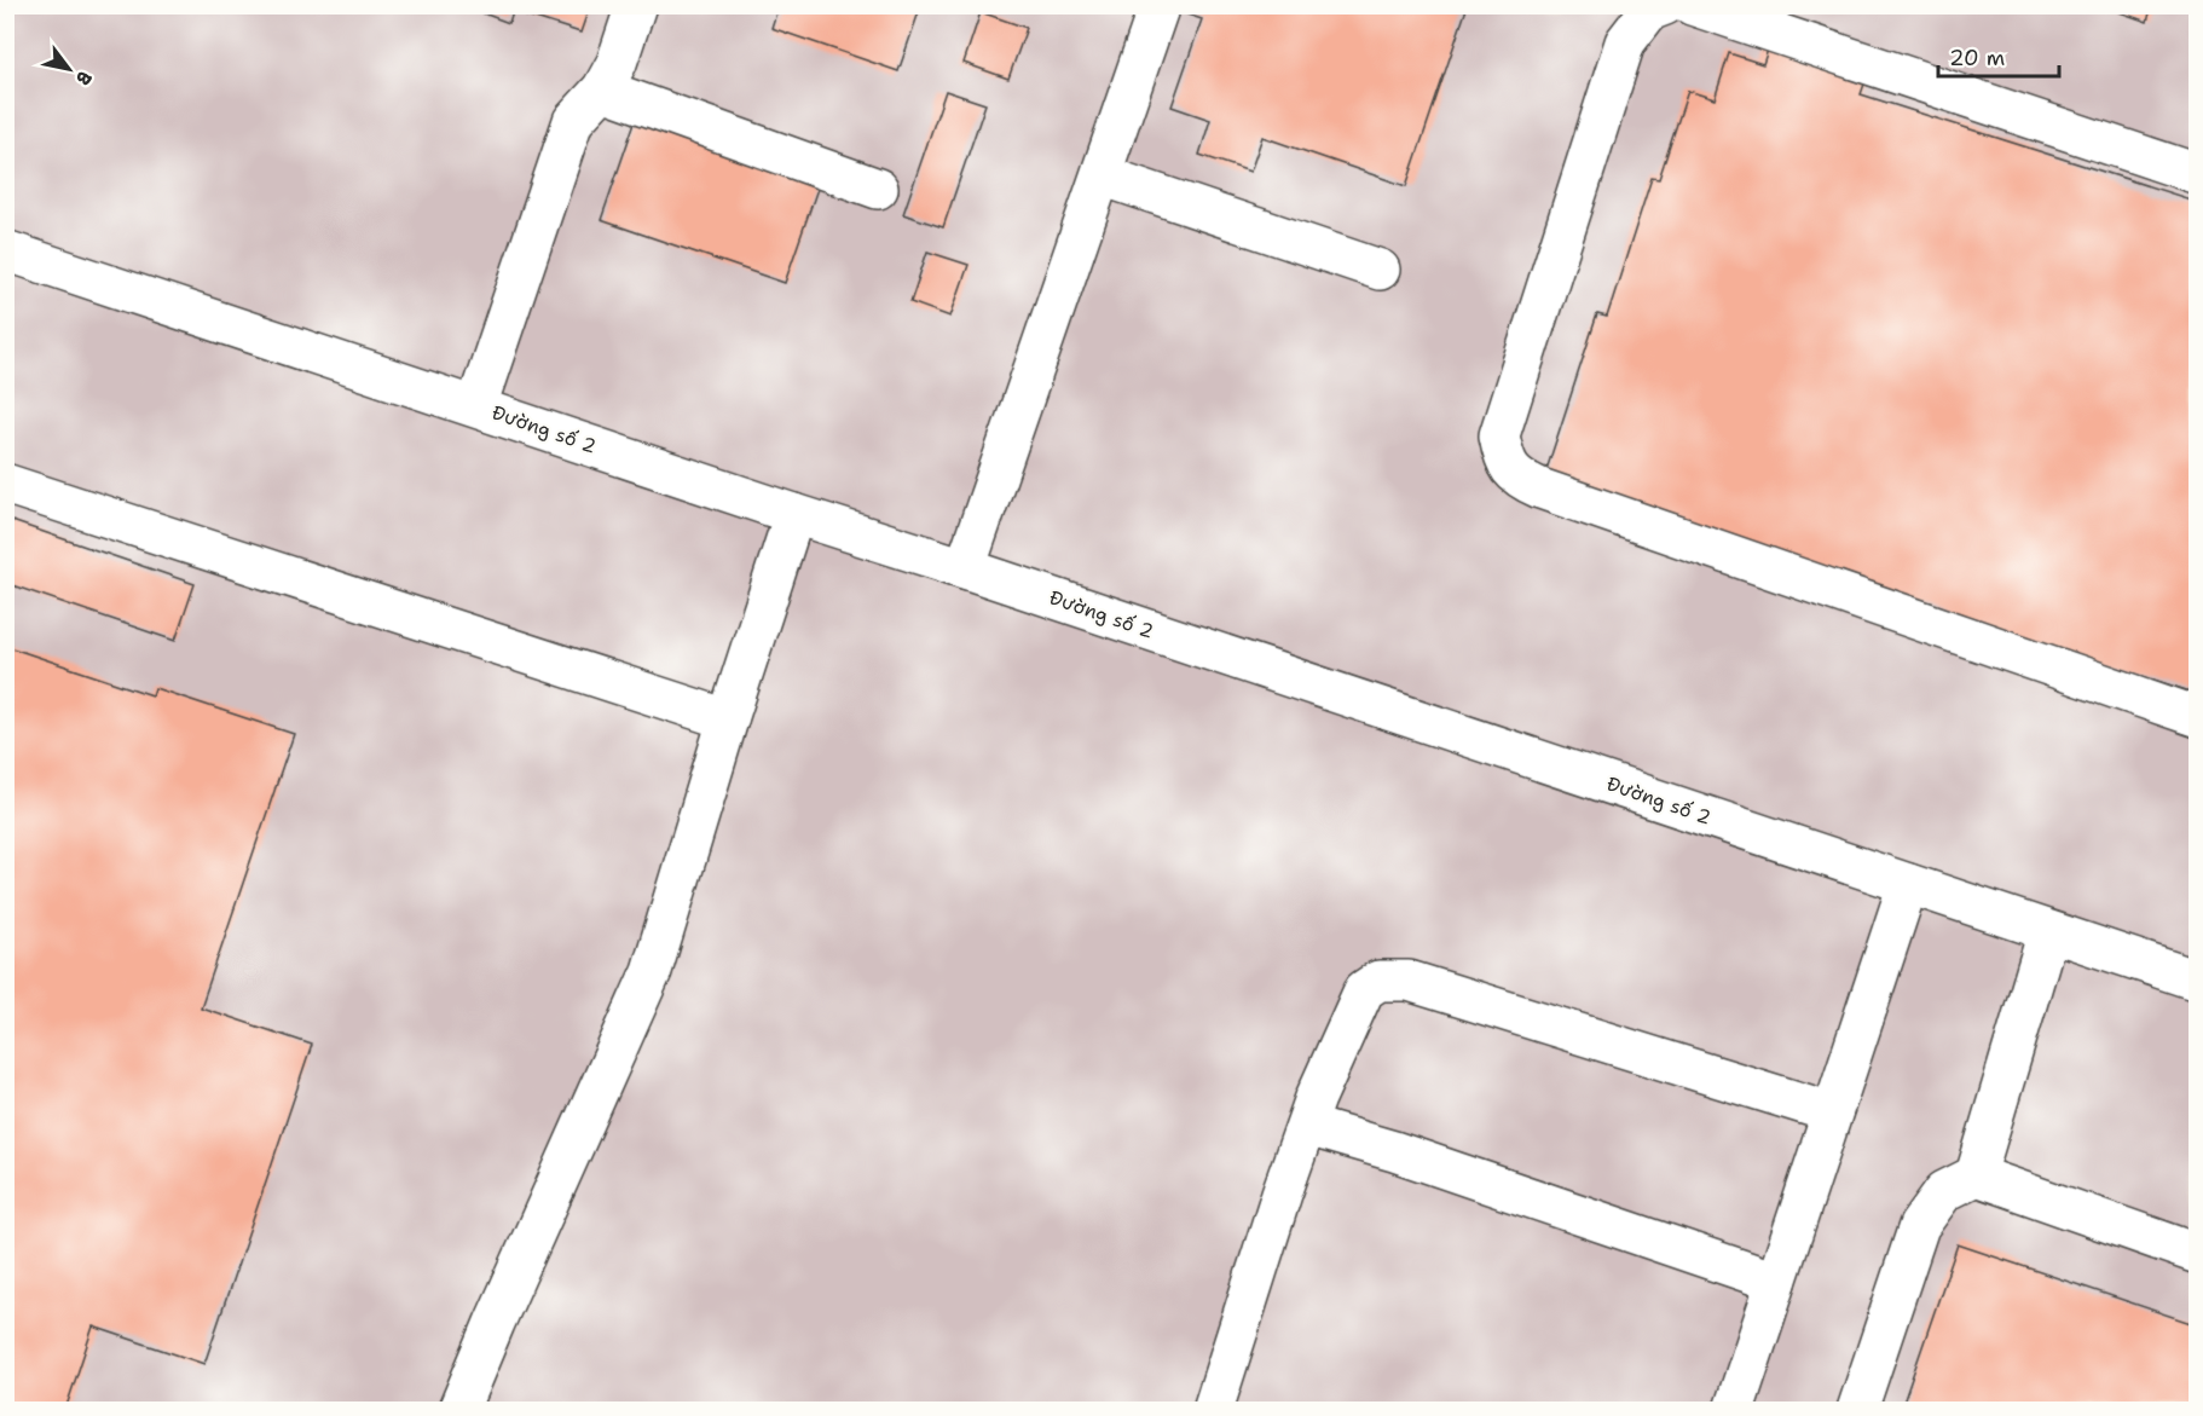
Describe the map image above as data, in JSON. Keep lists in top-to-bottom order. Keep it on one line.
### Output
{"streets":{"street":["Đường số 2"]},"scale_bar":"20 m","north":"bottom right"}
